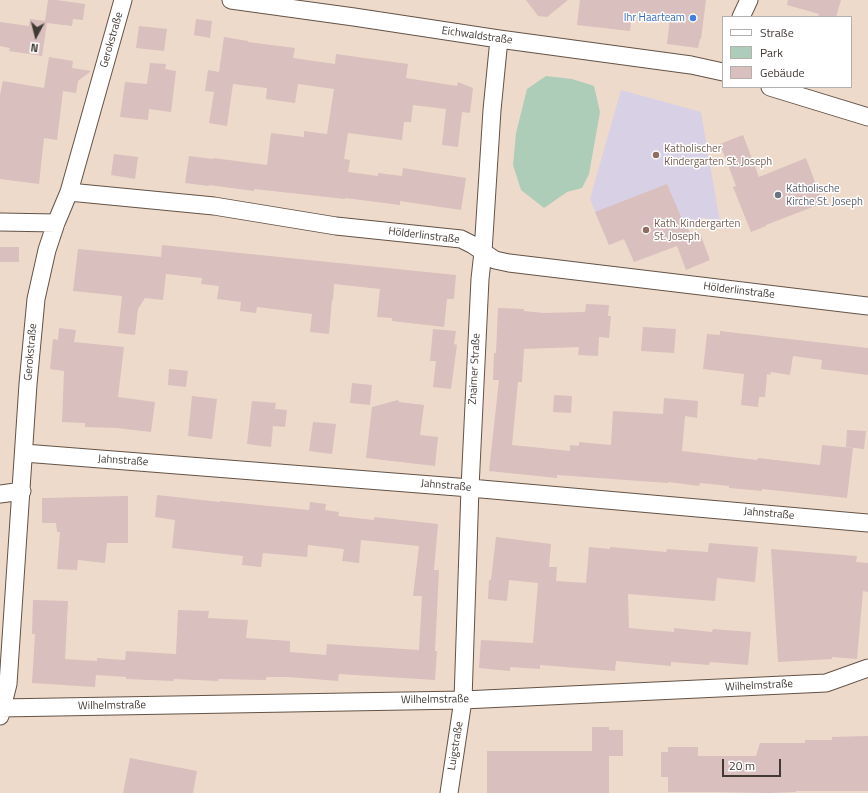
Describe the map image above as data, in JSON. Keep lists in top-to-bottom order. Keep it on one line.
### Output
{"streets":{"street":["Eichwaldstraße","Gerokstraße","Hölderlinstraße","Znaimer Straße","Jahnstraße","Wilhelmstraße","Luigstraße"]},"crossings":[["Eichwaldstraße","Znaimer Straße"],["Gerokstraße","Hölderlinstraße"],["Gerokstraße","Jahnstraße"],["Gerokstraße","Wilhelmstraße"],["Hölderlinstraße","Znaimer Straße"],["Znaimer Straße","Jahnstraße"],["Znaimer Straße","Wilhelmstraße"],["Znaimer Straße","Luigstraße"],["Wilhelmstraße","Luigstraße"]],"places":["Ihr Haarteam","Katholischer Kindergarten St. Joseph","Katholische Kirche St. Joseph","Kath. Kindergarten St. Joseph"],"legend":["Straße","Park","Gebäude"],"scale_bar":"20 m","north":"bottom"}
